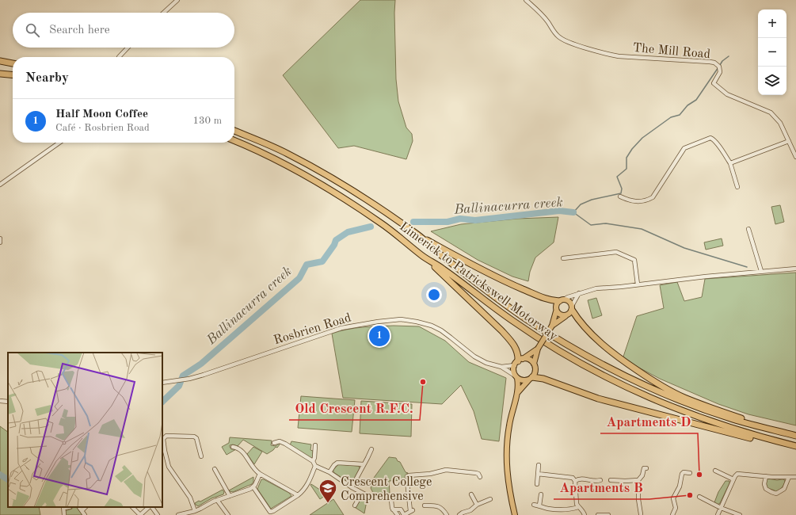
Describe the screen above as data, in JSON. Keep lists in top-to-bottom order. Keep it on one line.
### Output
{"streets":{"highway":["Limerick to Patrickswell Motorway"],"street":["The Mill Road","Rosbrien Road"]},"water":["Ballinacurra creek"],"places":{"other":["Old Crescent R.F.C.","Apartments D","Apartments B"],"school or university":["Crescent College Comprehensive"]},"page":{"map_buttons":["+","−"],"search":"Search here","heading":"Nearby","list":[{"mark":"1","name":"Half Moon Coffee","note":"Café · Rosbrien Road","value":"130 m"}],"pins":"1"}}
